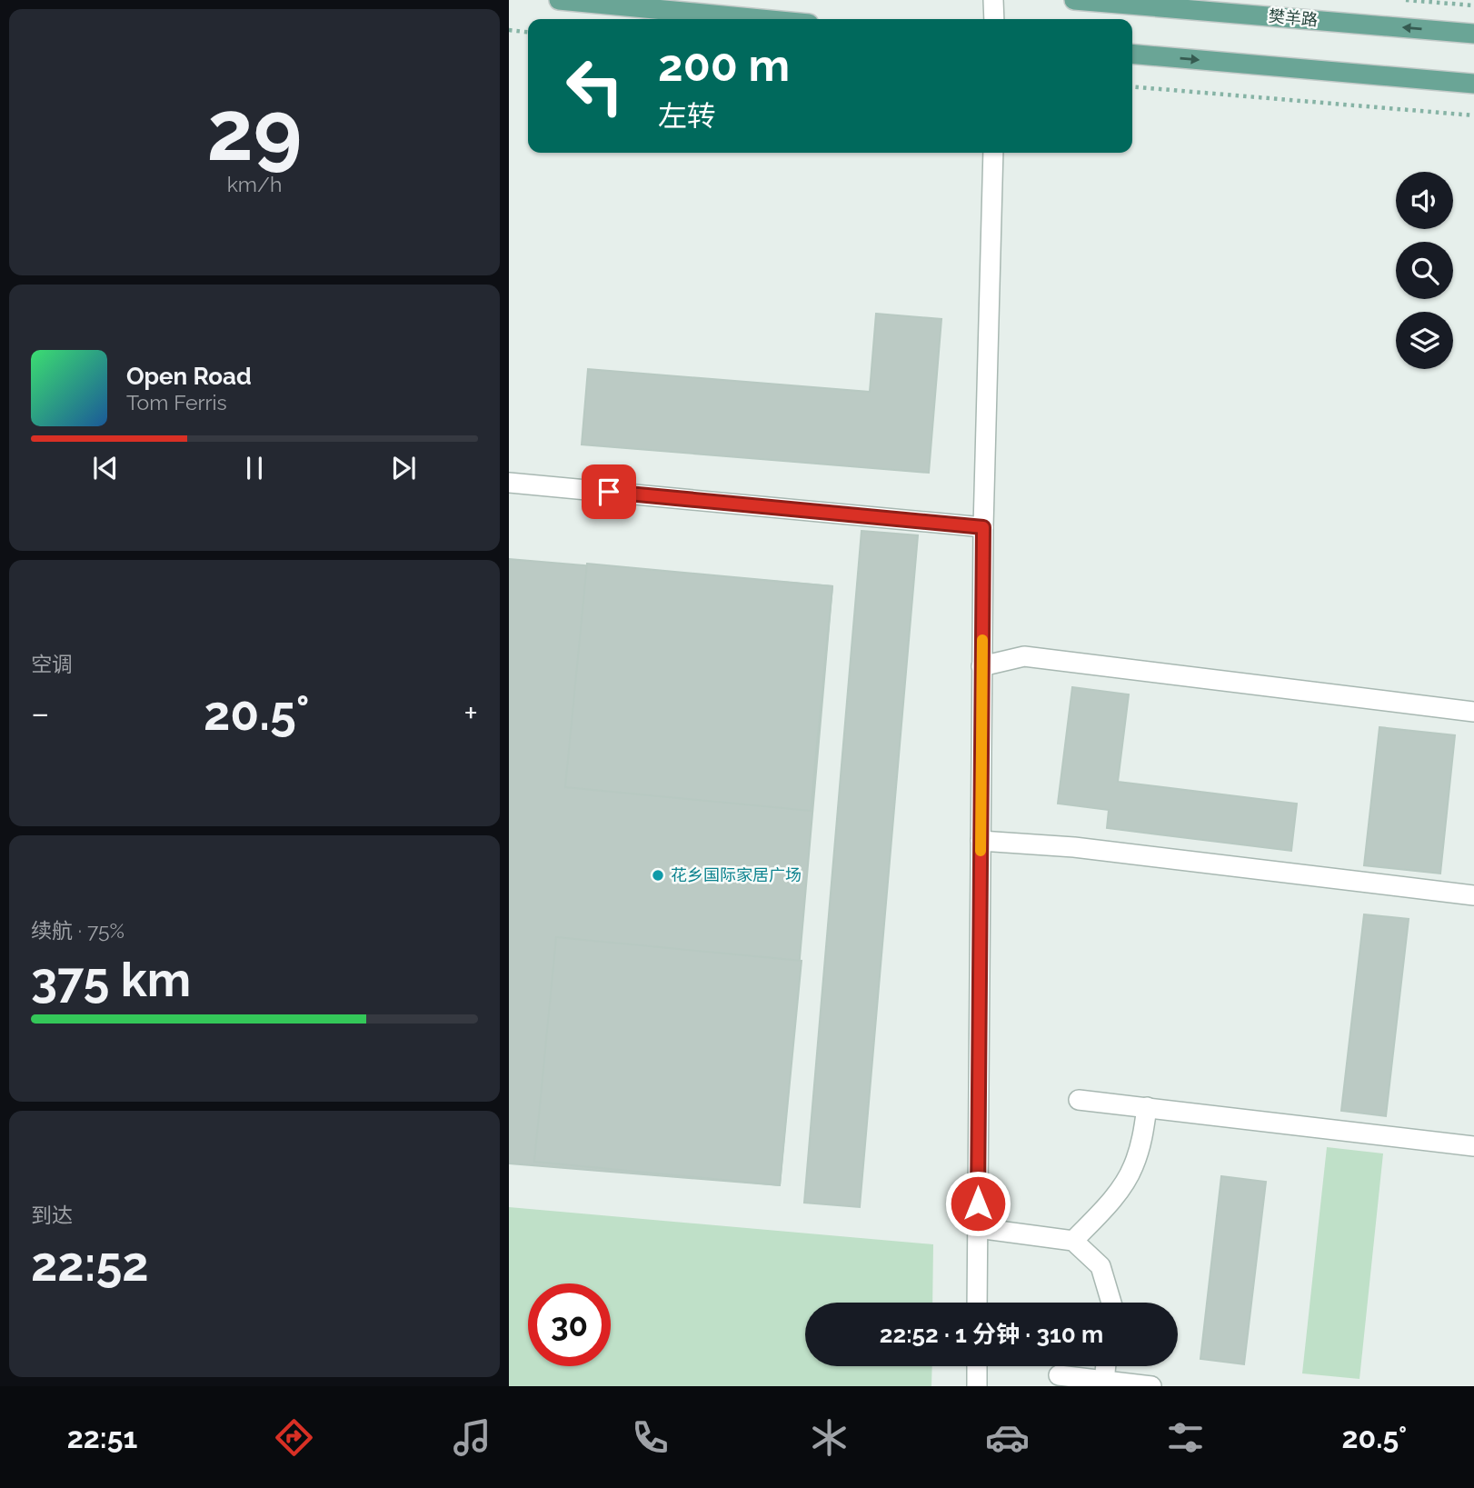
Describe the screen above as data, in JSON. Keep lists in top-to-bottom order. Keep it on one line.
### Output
{"streets":{"main road":["樊羊路"]},"places":["花乡国际家居广场"],"page":{"tile":[["29","km/h"],"空调",["续航 · 75%","375 km"],["到达","22:52"]],"turn":["200 m","左转"],"song":["Open Road","Tom Ferris"],"heat":["−","20.5°","+"],"limit":"30","trip":"22:52 · 1 分钟 · 310 m","tabs":["22:51","20.5°"]}}
